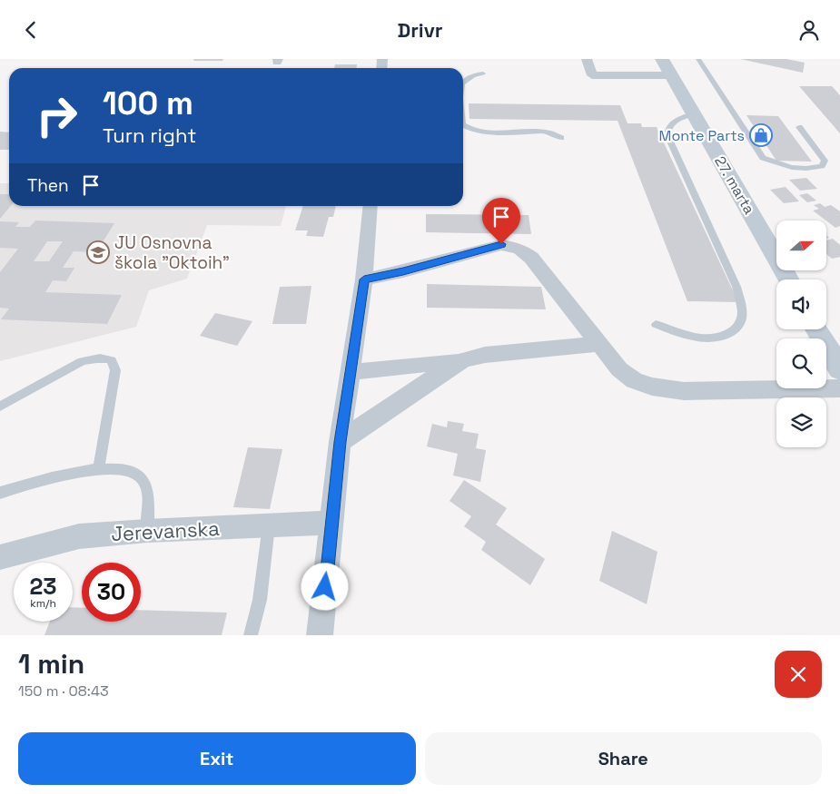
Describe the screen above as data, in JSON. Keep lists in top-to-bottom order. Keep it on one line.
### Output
{"streets":{"street":["27. marta","Jerevanska"]},"places":{"shop":["Monte Parts"],"school or university":["JU Osnovna škola \"Oktoih\""]},"north":"right","page":{"header":"Drivr","turn":["100 m","Turn right"],"then":"Then","speed":"23 km/h","limit":"30","heading":["1 min","150 m · 08:43"],"buttons":["Exit","Share"]}}
